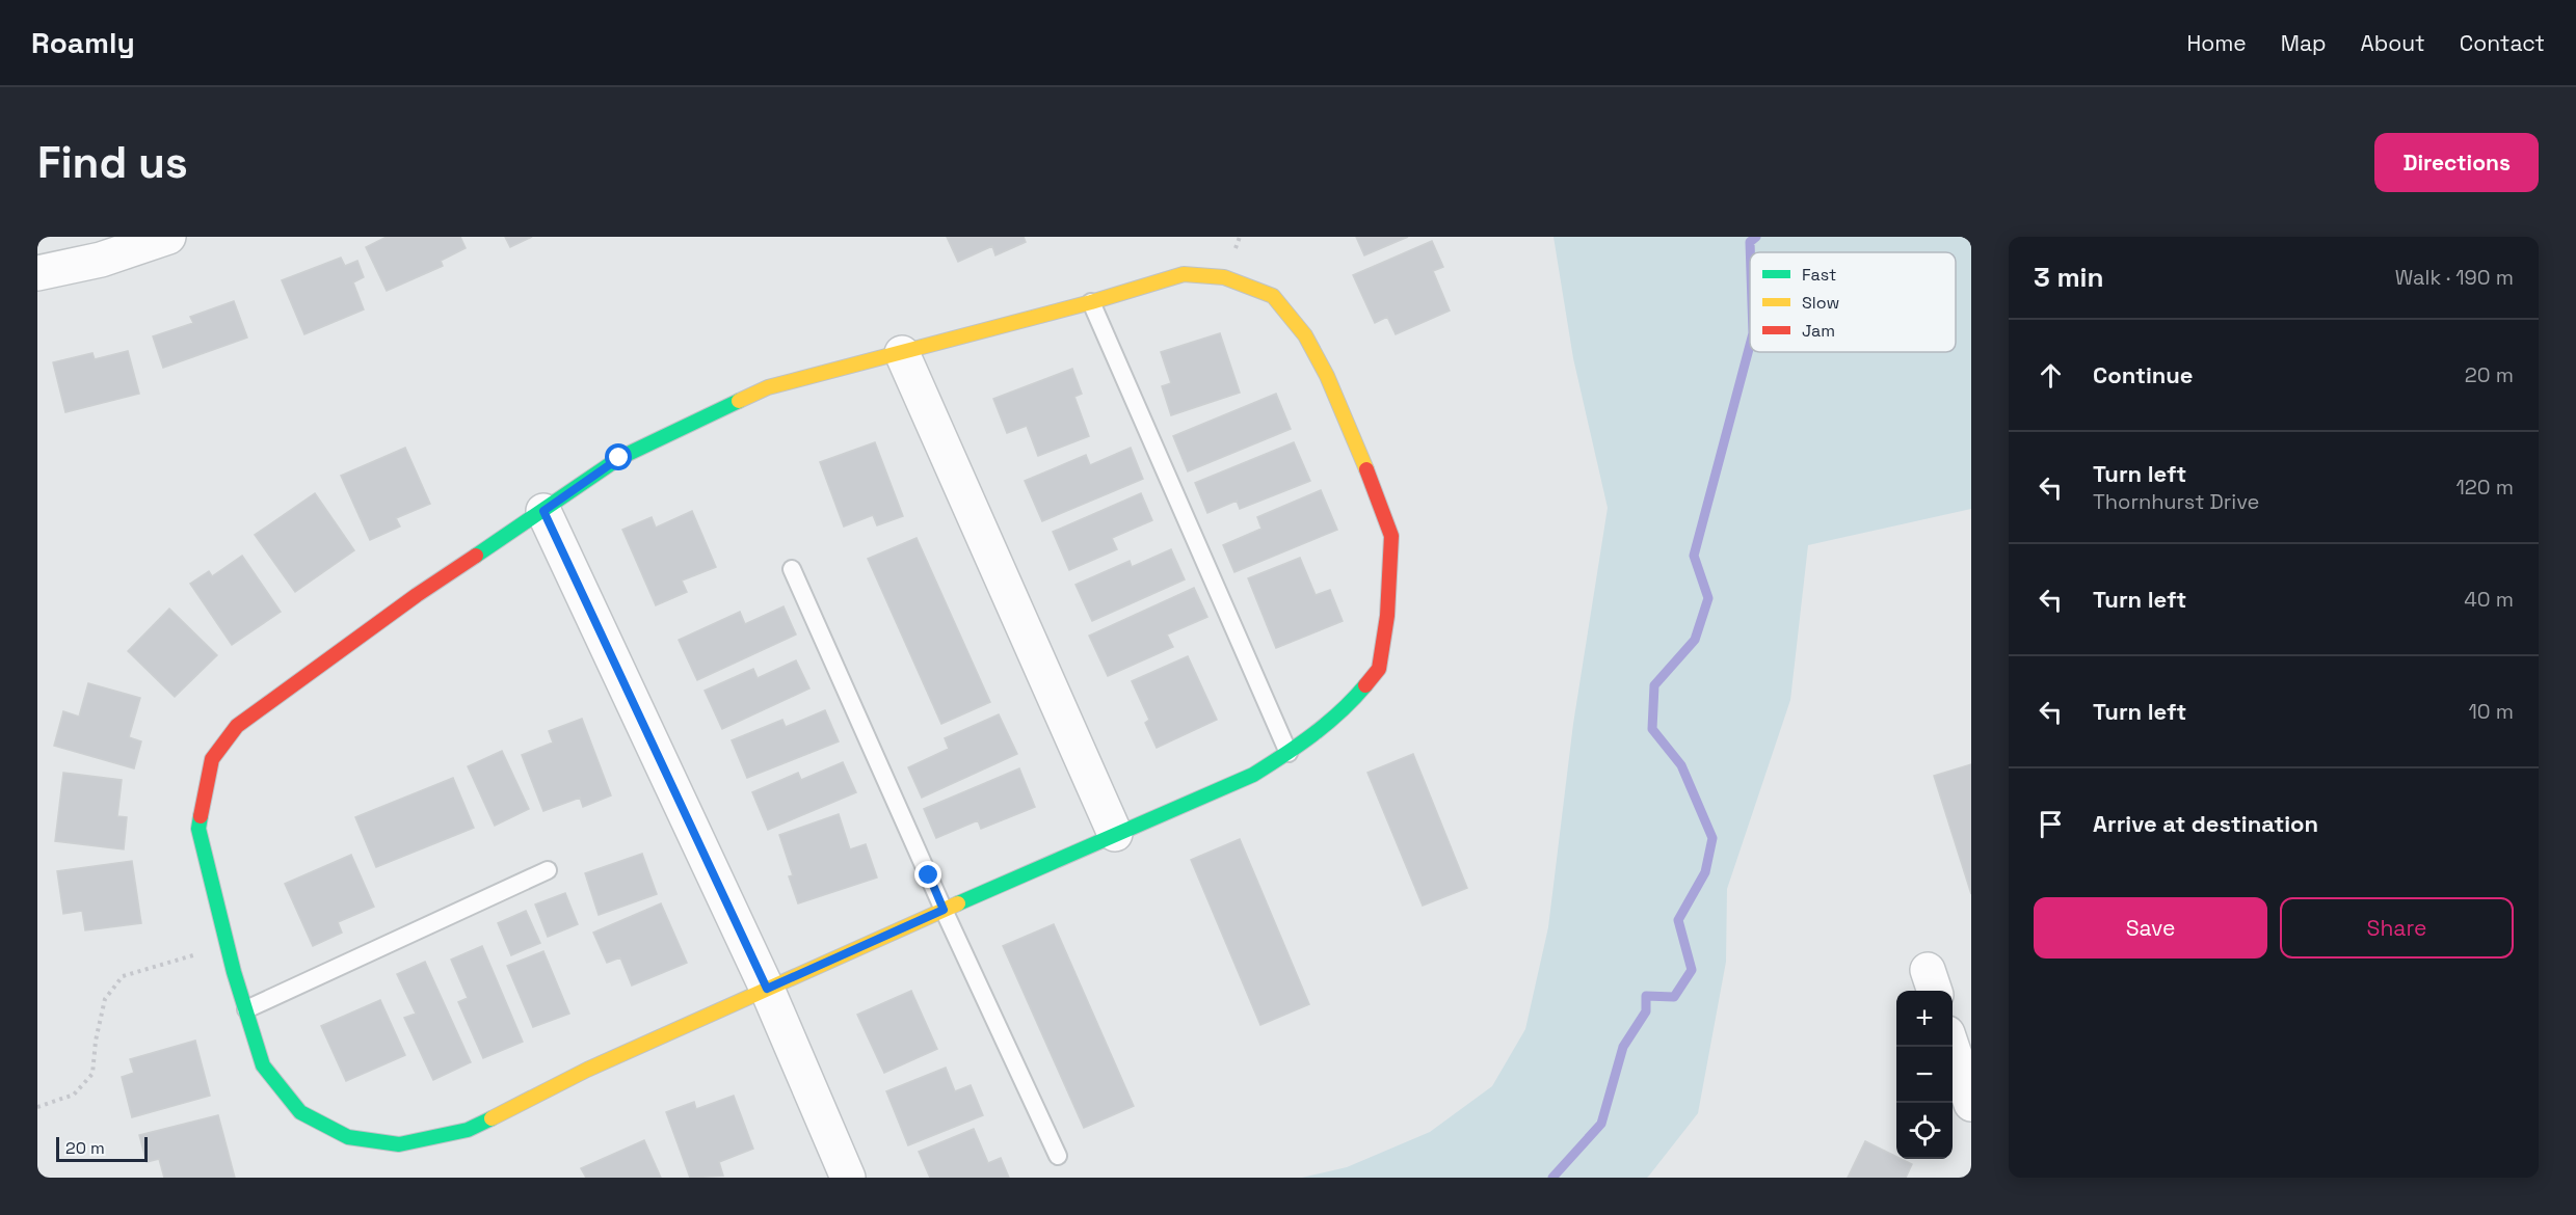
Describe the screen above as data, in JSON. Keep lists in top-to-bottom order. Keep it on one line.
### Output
{"legend":["Fast","Slow","Jam"],"scale_bar":"20 m","page":{"header":"Roamly","nav":["Home","Map","About","Contact"],"buttons":["Directions",["Save","Share"]],"title":"Find us","heading":["3 min","Walk · 190 m"],"list":[["Continue","20 m"],["Turn left","Thornhurst Drive","120 m"],["Turn left","40 m"],["Turn left","10 m"],"Arrive at destination"],"map_buttons":["+","−"],"scale":"20 m"}}
